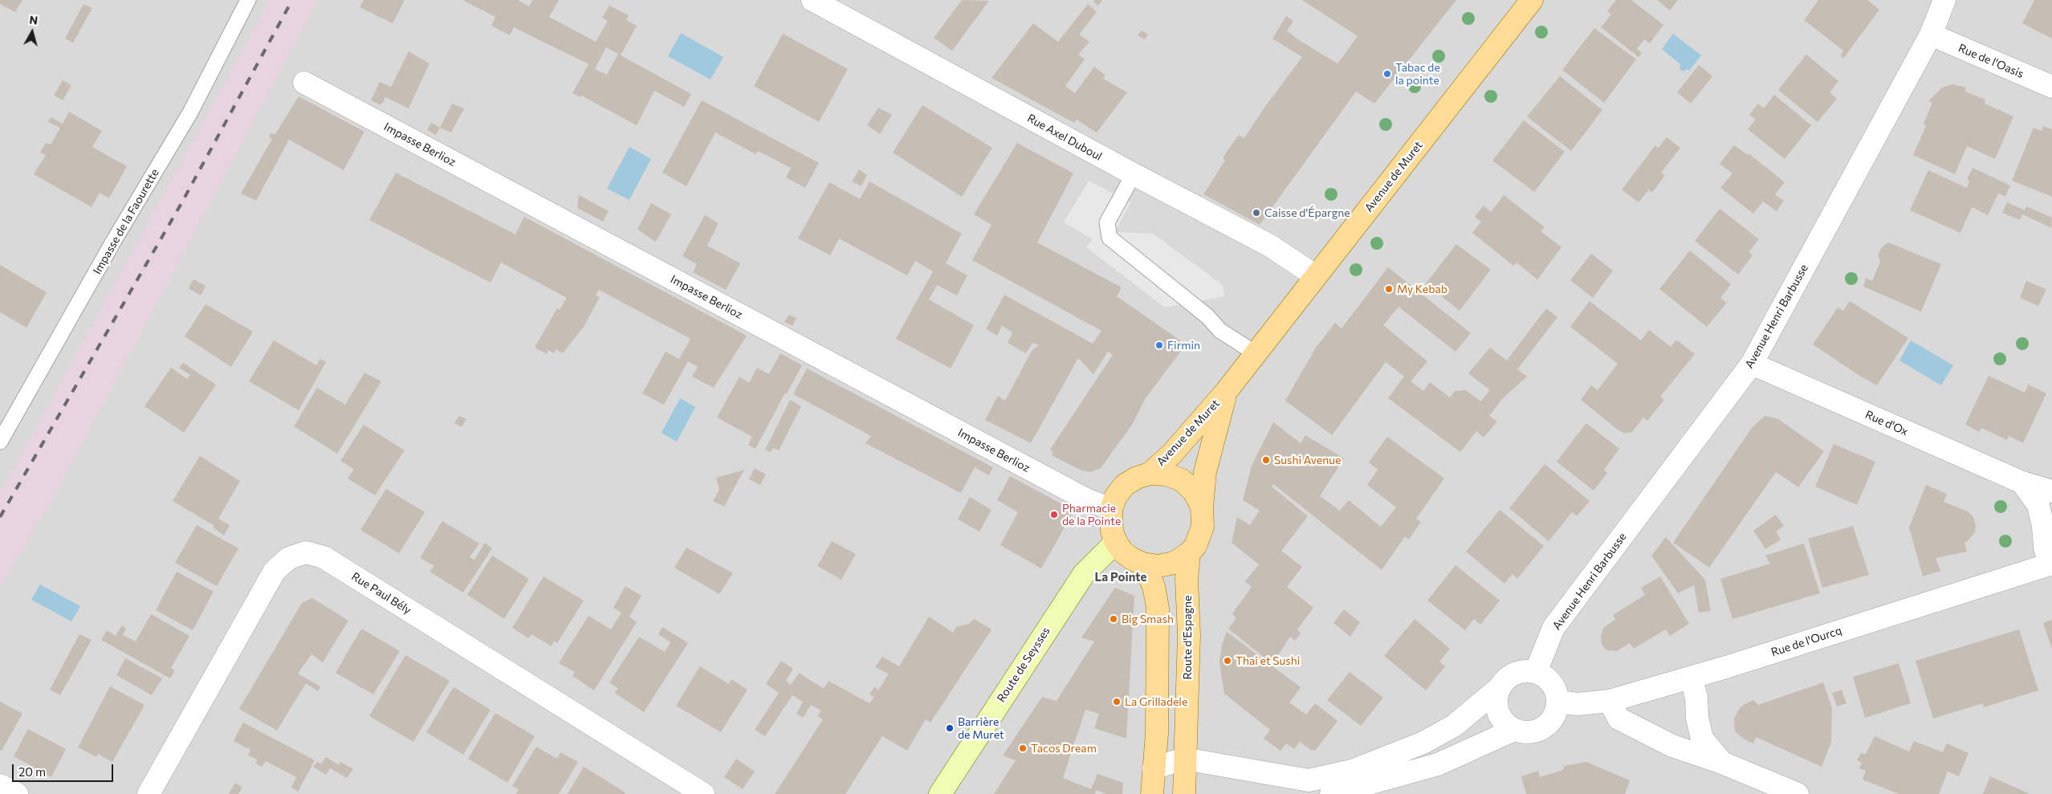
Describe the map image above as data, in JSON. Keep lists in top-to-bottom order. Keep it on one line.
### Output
{"streets":{"main road":["Avenue de Muret","Route d'Espagne","Route de Seysses"],"street":["Rue de l'Oasis","Rue Axel Duboul","Impasse Berlioz","Avenue Henri Barbusse","Rue d'Ox","Rue Paul Bély","Rue de l'Ourcq"],"lane":["Impasse de la Faourette"]},"crossings":[["Rue de l'Oasis","Avenue Henri Barbusse"],["Rue Axel Duboul","Avenue de Muret"],["Impasse Berlioz","Avenue de Muret"],["Impasse Berlioz","Route d'Espagne"],["Impasse Berlioz","Route de Seysses"],["Avenue de Muret","Route d'Espagne"],["Avenue de Muret","Route de Seysses"],["Avenue Henri Barbusse","Rue d'Ox"],["Avenue Henri Barbusse","Rue de l'Ourcq"],["Route d'Espagne","Route de Seysses"]],"districts":["La Pointe"],"places":["Tabac de la pointe","Caisse d'Épargne","My Kebab","Firmin","Sushi Avenue","Pharmacie de la Pointe","Big Smash","Thai et Sushi","La Grilladele","Barrière de Muret","Tacos Dream"],"scale_bar":"20 m","north":"top"}
